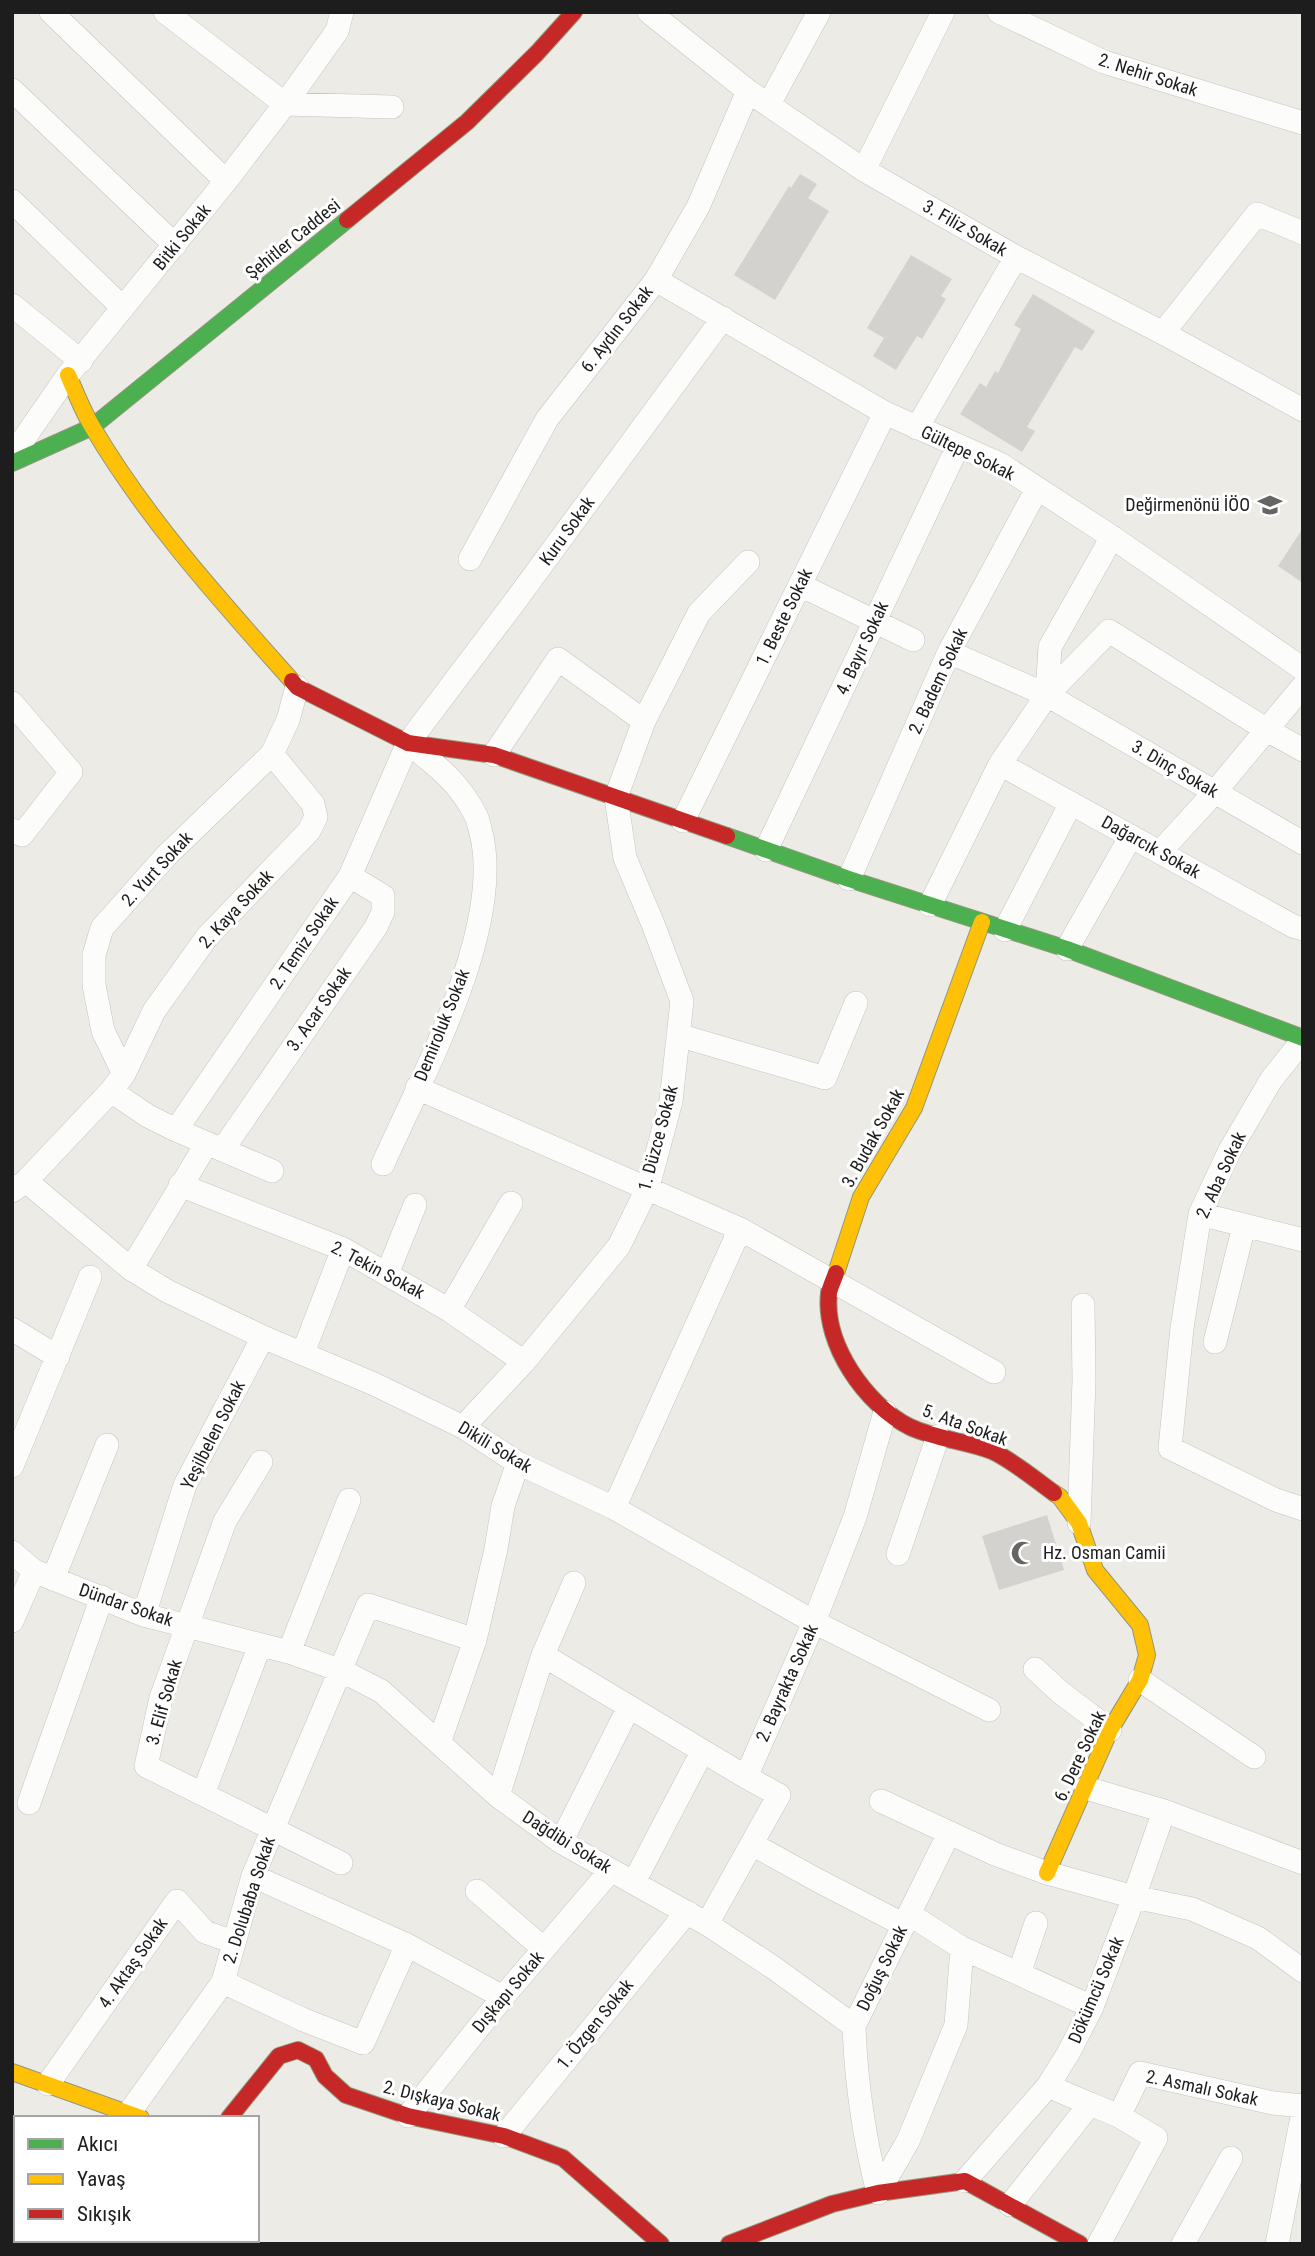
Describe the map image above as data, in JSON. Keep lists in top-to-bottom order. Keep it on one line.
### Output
{"streets":{"street":["2. Nehir Sokak","3. Filiz Sokak","Bitki Sokak","Şehitler Caddesi","6. Aydın Sokak","Gültepe Sokak","Kuru Sokak","1. Beste Sokak","4. Bayır Sokak","2. Badem Sokak","3. Dinç Sokak","Dağarcık Sokak","2. Yurt Sokak","2. Kaya Sokak","2. Temiz Sokak","3. Acar Sokak","Demiroluk Sokak","1. Düzce Sokak","3. Budak Sokak","2. Aba Sokak","2. Tekin Sokak","5. Ata Sokak","Yeşilbelen Sokak","Dikili Sokak","Dündar Sokak","2. Bayrakta Sokak","3. Elif Sokak","6. Dere Sokak","Dağdibi Sokak","2. Dolubaba Sokak","4. Aktaş Sokak","Doğuş Sokak","Dökümcü Sokak","Dışkapı Sokak","1. Özgen Sokak","2. Asmalı Sokak","2. Dışkaya Sokak"]},"crossings":[["3. Filiz Sokak","6. Aydın Sokak"],["6. Aydın Sokak","Gültepe Sokak"],["Gültepe Sokak","Kuru Sokak"],["Gültepe Sokak","1. Beste Sokak"],["Gültepe Sokak","4. Bayır Sokak"],["Gültepe Sokak","2. Badem Sokak"],["Kuru Sokak","2. Temiz Sokak"],["Kuru Sokak","Demiroluk Sokak"],["2. Badem Sokak","3. Dinç Sokak"],["2. Yurt Sokak","2. Kaya Sokak"],["2. Temiz Sokak","3. Acar Sokak"],["2. Temiz Sokak","Demiroluk Sokak"],["1. Düzce Sokak","2. Tekin Sokak"],["1. Düzce Sokak","Dikili Sokak"],["3. Budak Sokak","5. Ata Sokak"],["5. Ata Sokak","2. Bayrakta Sokak"],["5. Ata Sokak","6. Dere Sokak"],["Yeşilbelen Sokak","Dikili Sokak"],["Yeşilbelen Sokak","Dündar Sokak"],["Dikili Sokak","2. Bayrakta Sokak"],["Dündar Sokak","3. Elif Sokak"],["Dündar Sokak","Dağdibi Sokak"],["3. Elif Sokak","2. Dolubaba Sokak"],["Dağdibi Sokak","2. Dolubaba Sokak"],["Dağdibi Sokak","Doğuş Sokak"],["Dağdibi Sokak","Dışkapı Sokak"],["Dağdibi Sokak","1. Özgen Sokak"],["2. Dolubaba Sokak","4. Aktaş Sokak"],["Dışkapı Sokak","2. Dışkaya Sokak"],["1. Özgen Sokak","2. Dışkaya Sokak"]],"places":{"school or university":["Değirmenönü İÖO"],"mosque":["Hz. Osman Camii"]},"legend":["Akıcı","Yavaş","Sıkışık"]}
